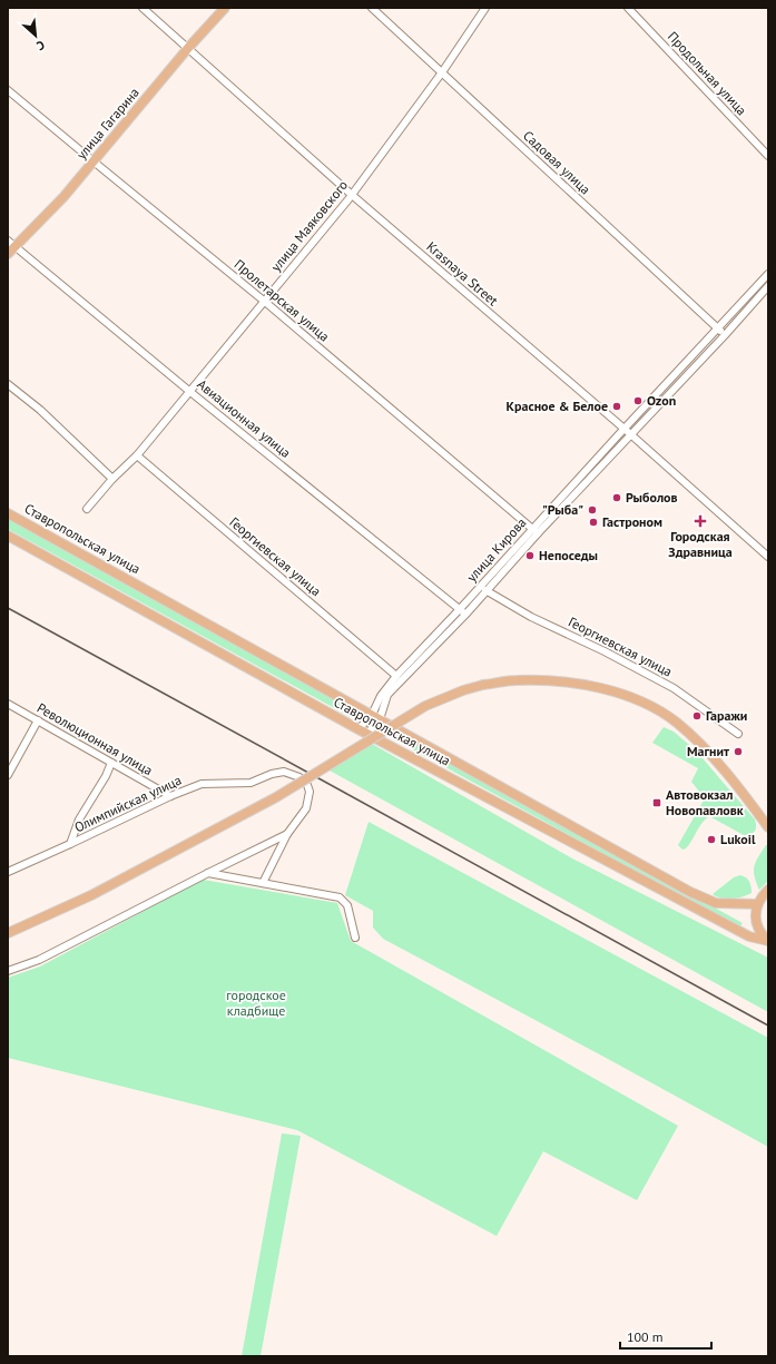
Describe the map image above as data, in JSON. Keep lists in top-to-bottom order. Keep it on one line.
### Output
{"streets":{"main road":["улица Гагарина","Ставропольская улица"],"street":["Продольная улица","Садовая улица","улица Маяковского","Krasnaya Street","Пролетарская улица","Авиационная улица","улица Кирова","Георгиевская улица","Революционная улица","Олимпийская улица"]},"crossings":[["улица Гагарина","Krasnaya Street"],["улица Гагарина","Пролетарская улица"],["улица Гагарина","Авиационная улица"],["Садовая улица","улица Маяковского"],["Садовая улица","улица Кирова"],["улица Маяковского","Krasnaya Street"],["улица Маяковского","Пролетарская улица"],["улица Маяковского","Авиационная улица"],["улица Маяковского","Георгиевская улица"],["Krasnaya Street","улица Кирова"],["Пролетарская улица","улица Кирова"],["Авиационная улица","улица Кирова"],["Ставропольская улица","улица Кирова"],["улица Кирова","Георгиевская улица"],["Революционная улица","Олимпийская улица"]],"parks":["городское кладбище"],"places":{"other":["Ozon","Красное & Белое","Рыболов","\"Рыба\"","Гастроном","Непоседы","Гаражи","Магнит","Lukoil"],"health":["Городская Здравница"],"transit":["Автовокзал Новопавловк"]},"scale_bar":"100 m","north":"bottom right"}
